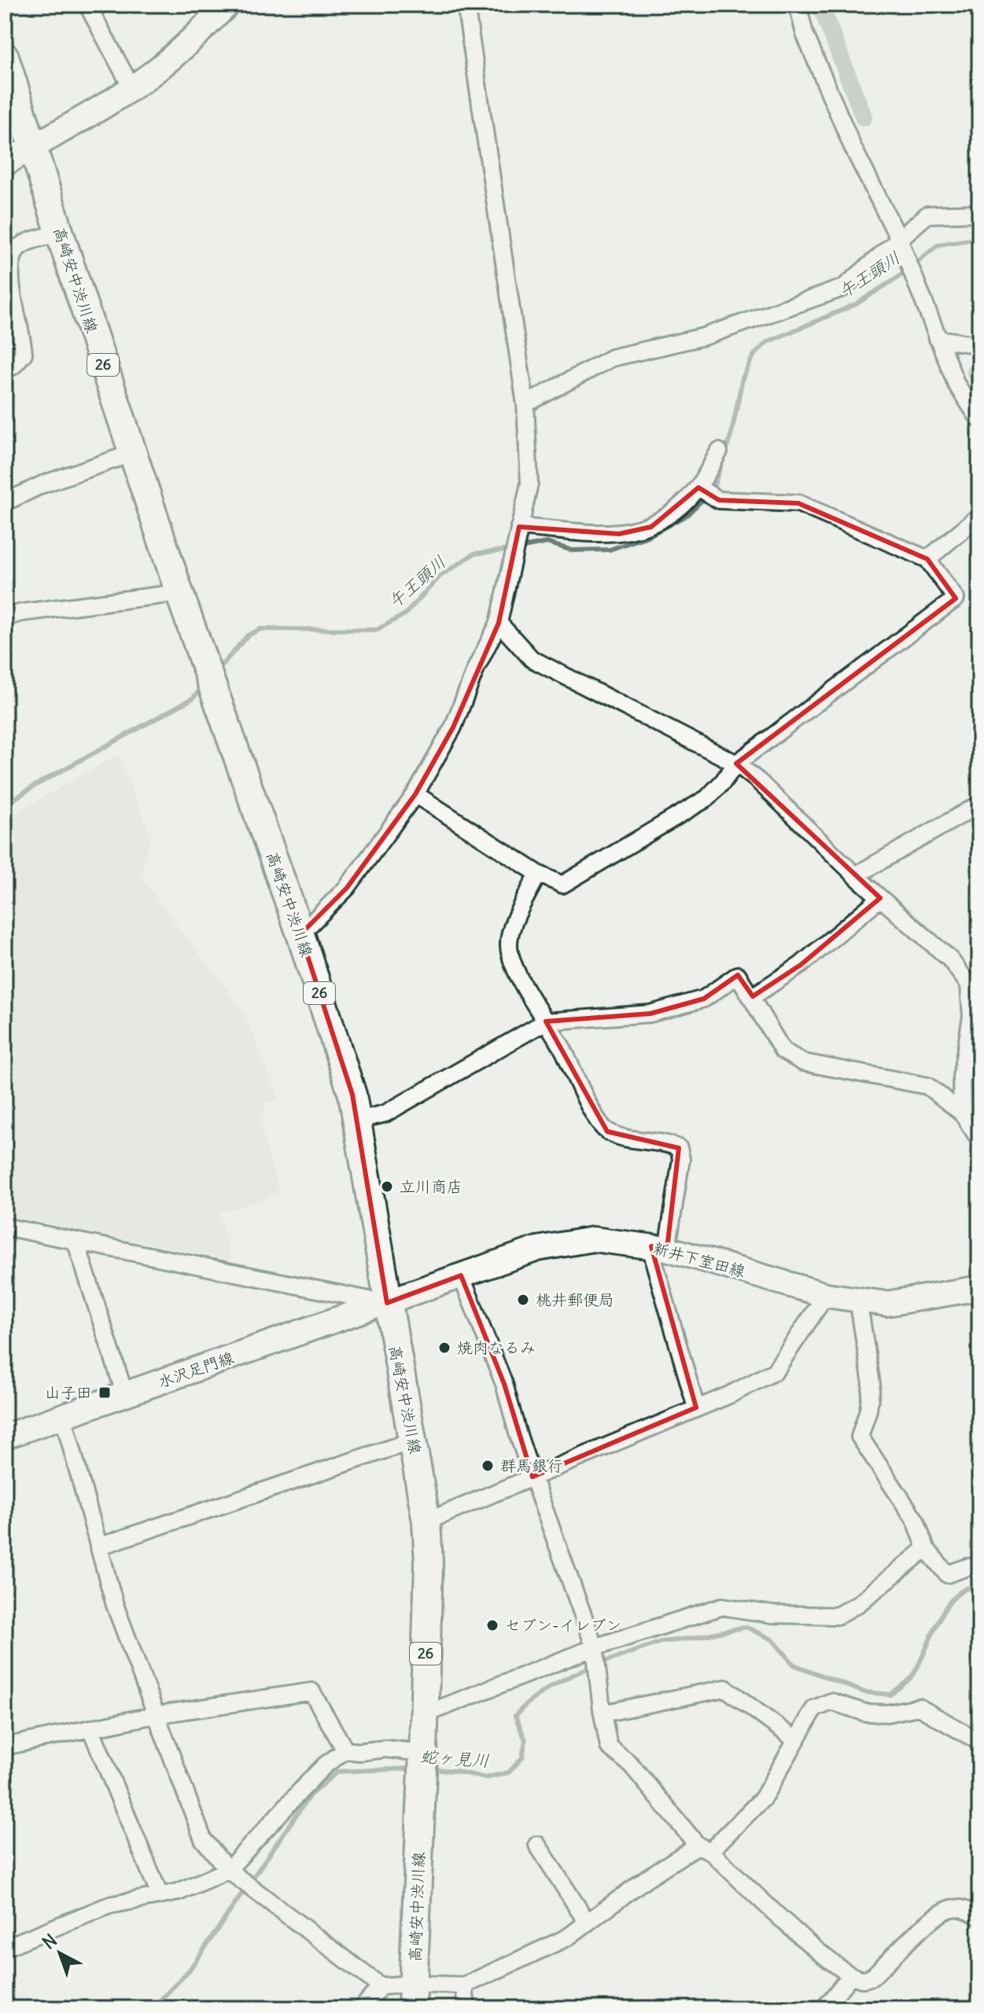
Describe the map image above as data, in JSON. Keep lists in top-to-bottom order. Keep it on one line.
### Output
{"streets":{"main road":["高崎安中渋川線","26","新井下室田線","水沢足門線"]},"crossings":[["高崎安中渋川線","新井下室田線"],["高崎安中渋川線","水沢足門線"],["新井下室田線","水沢足門線"]],"water":["午王頭川","蛇ヶ見川"],"places":{"other":["立川商店","桃井郵便局","焼肉なるみ","群馬銀行","セブン-イレブン"],"transit":["山子田"]},"north":"top left"}
